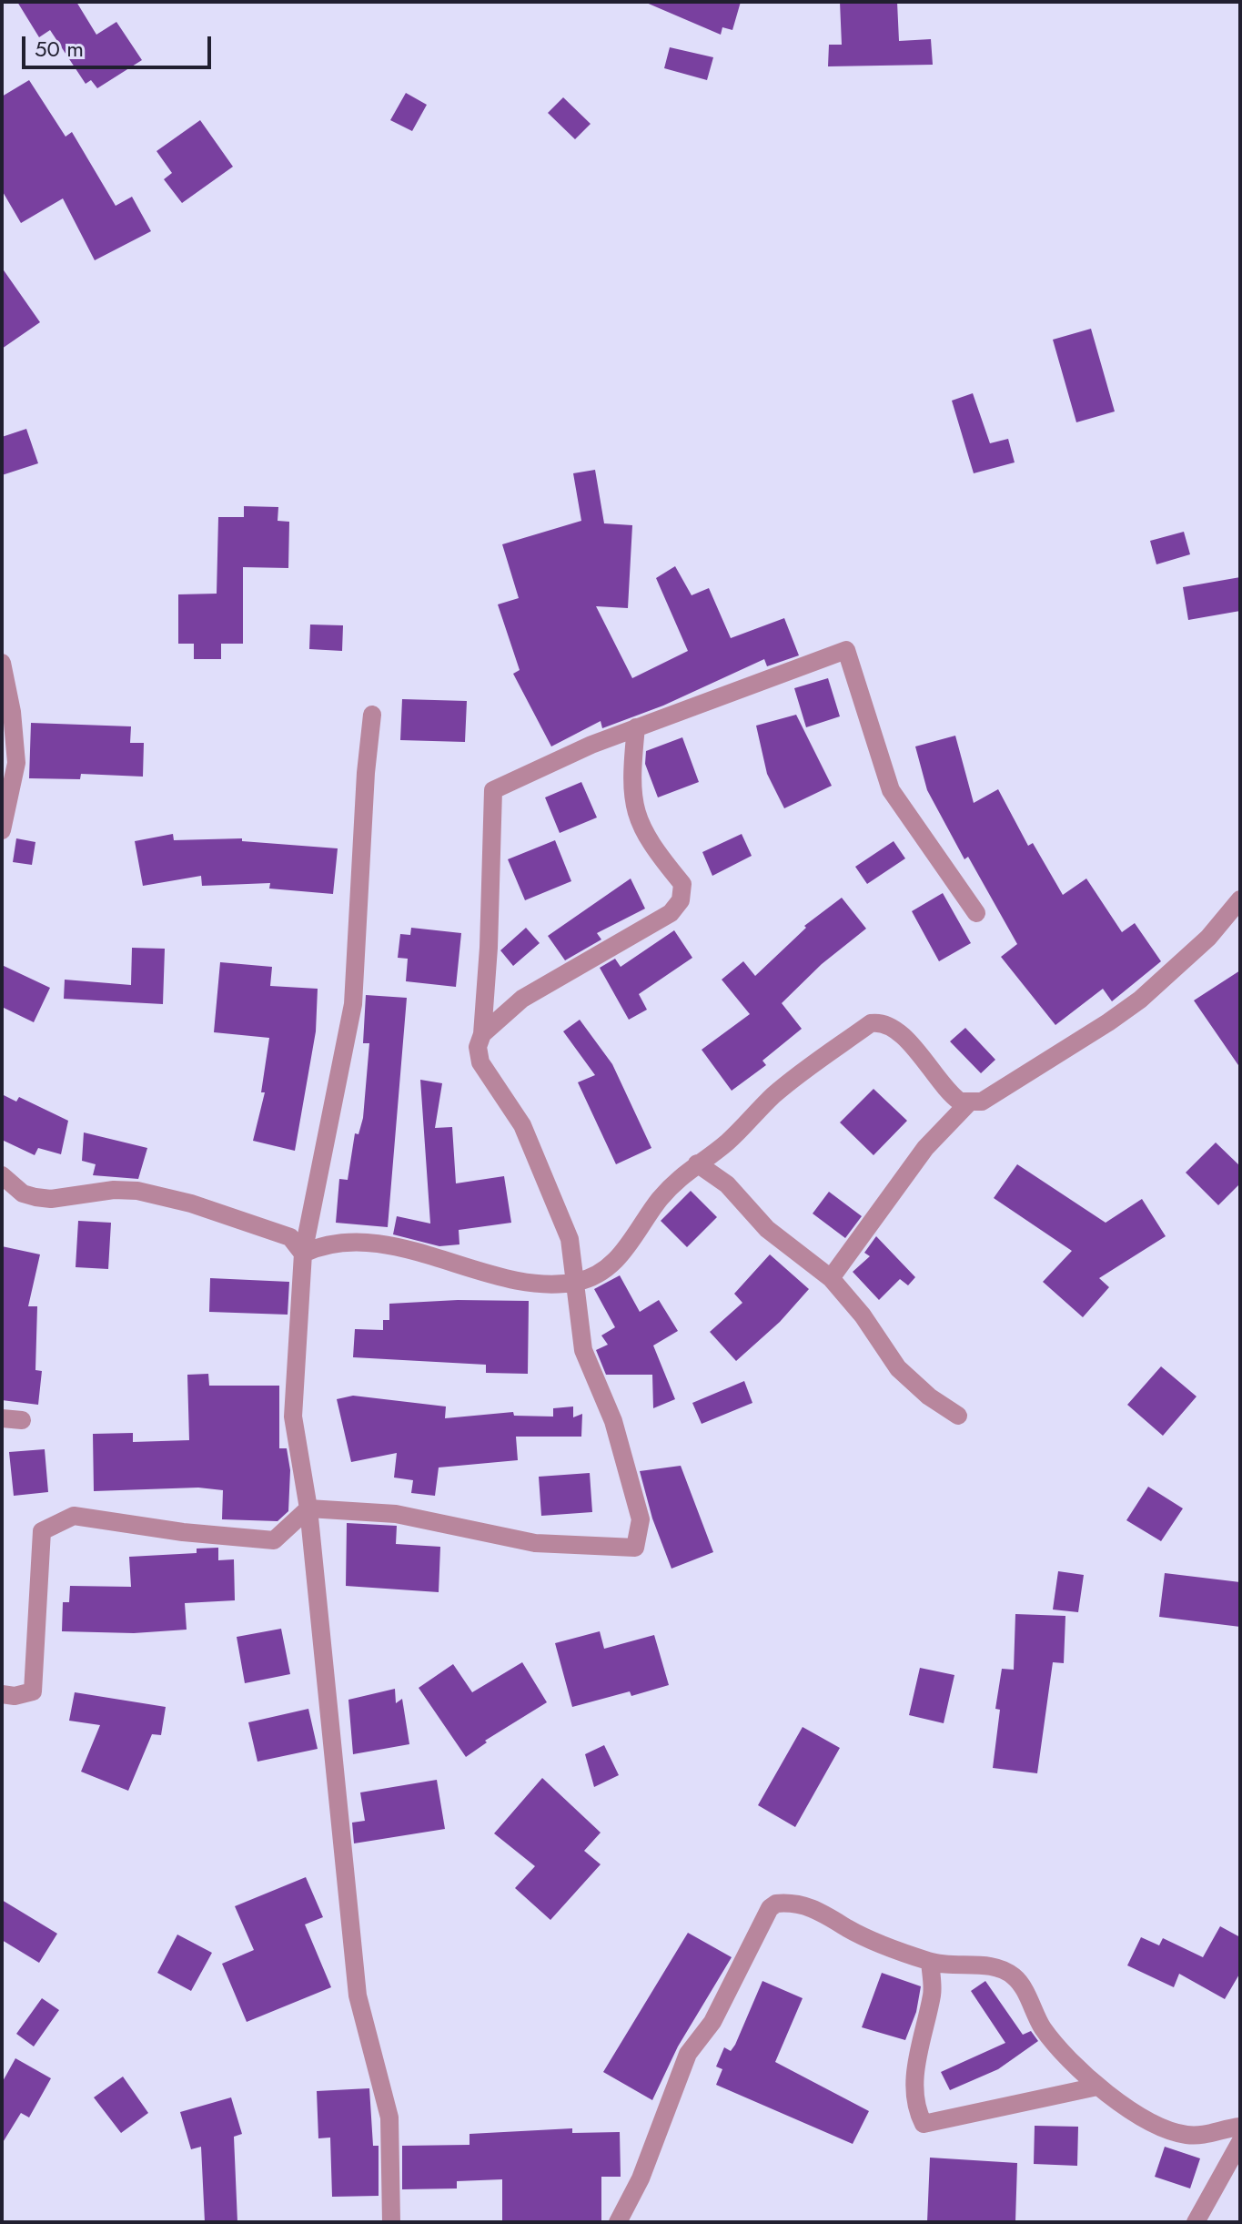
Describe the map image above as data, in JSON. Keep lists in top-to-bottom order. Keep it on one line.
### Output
{"scale_bar":"50 m"}
